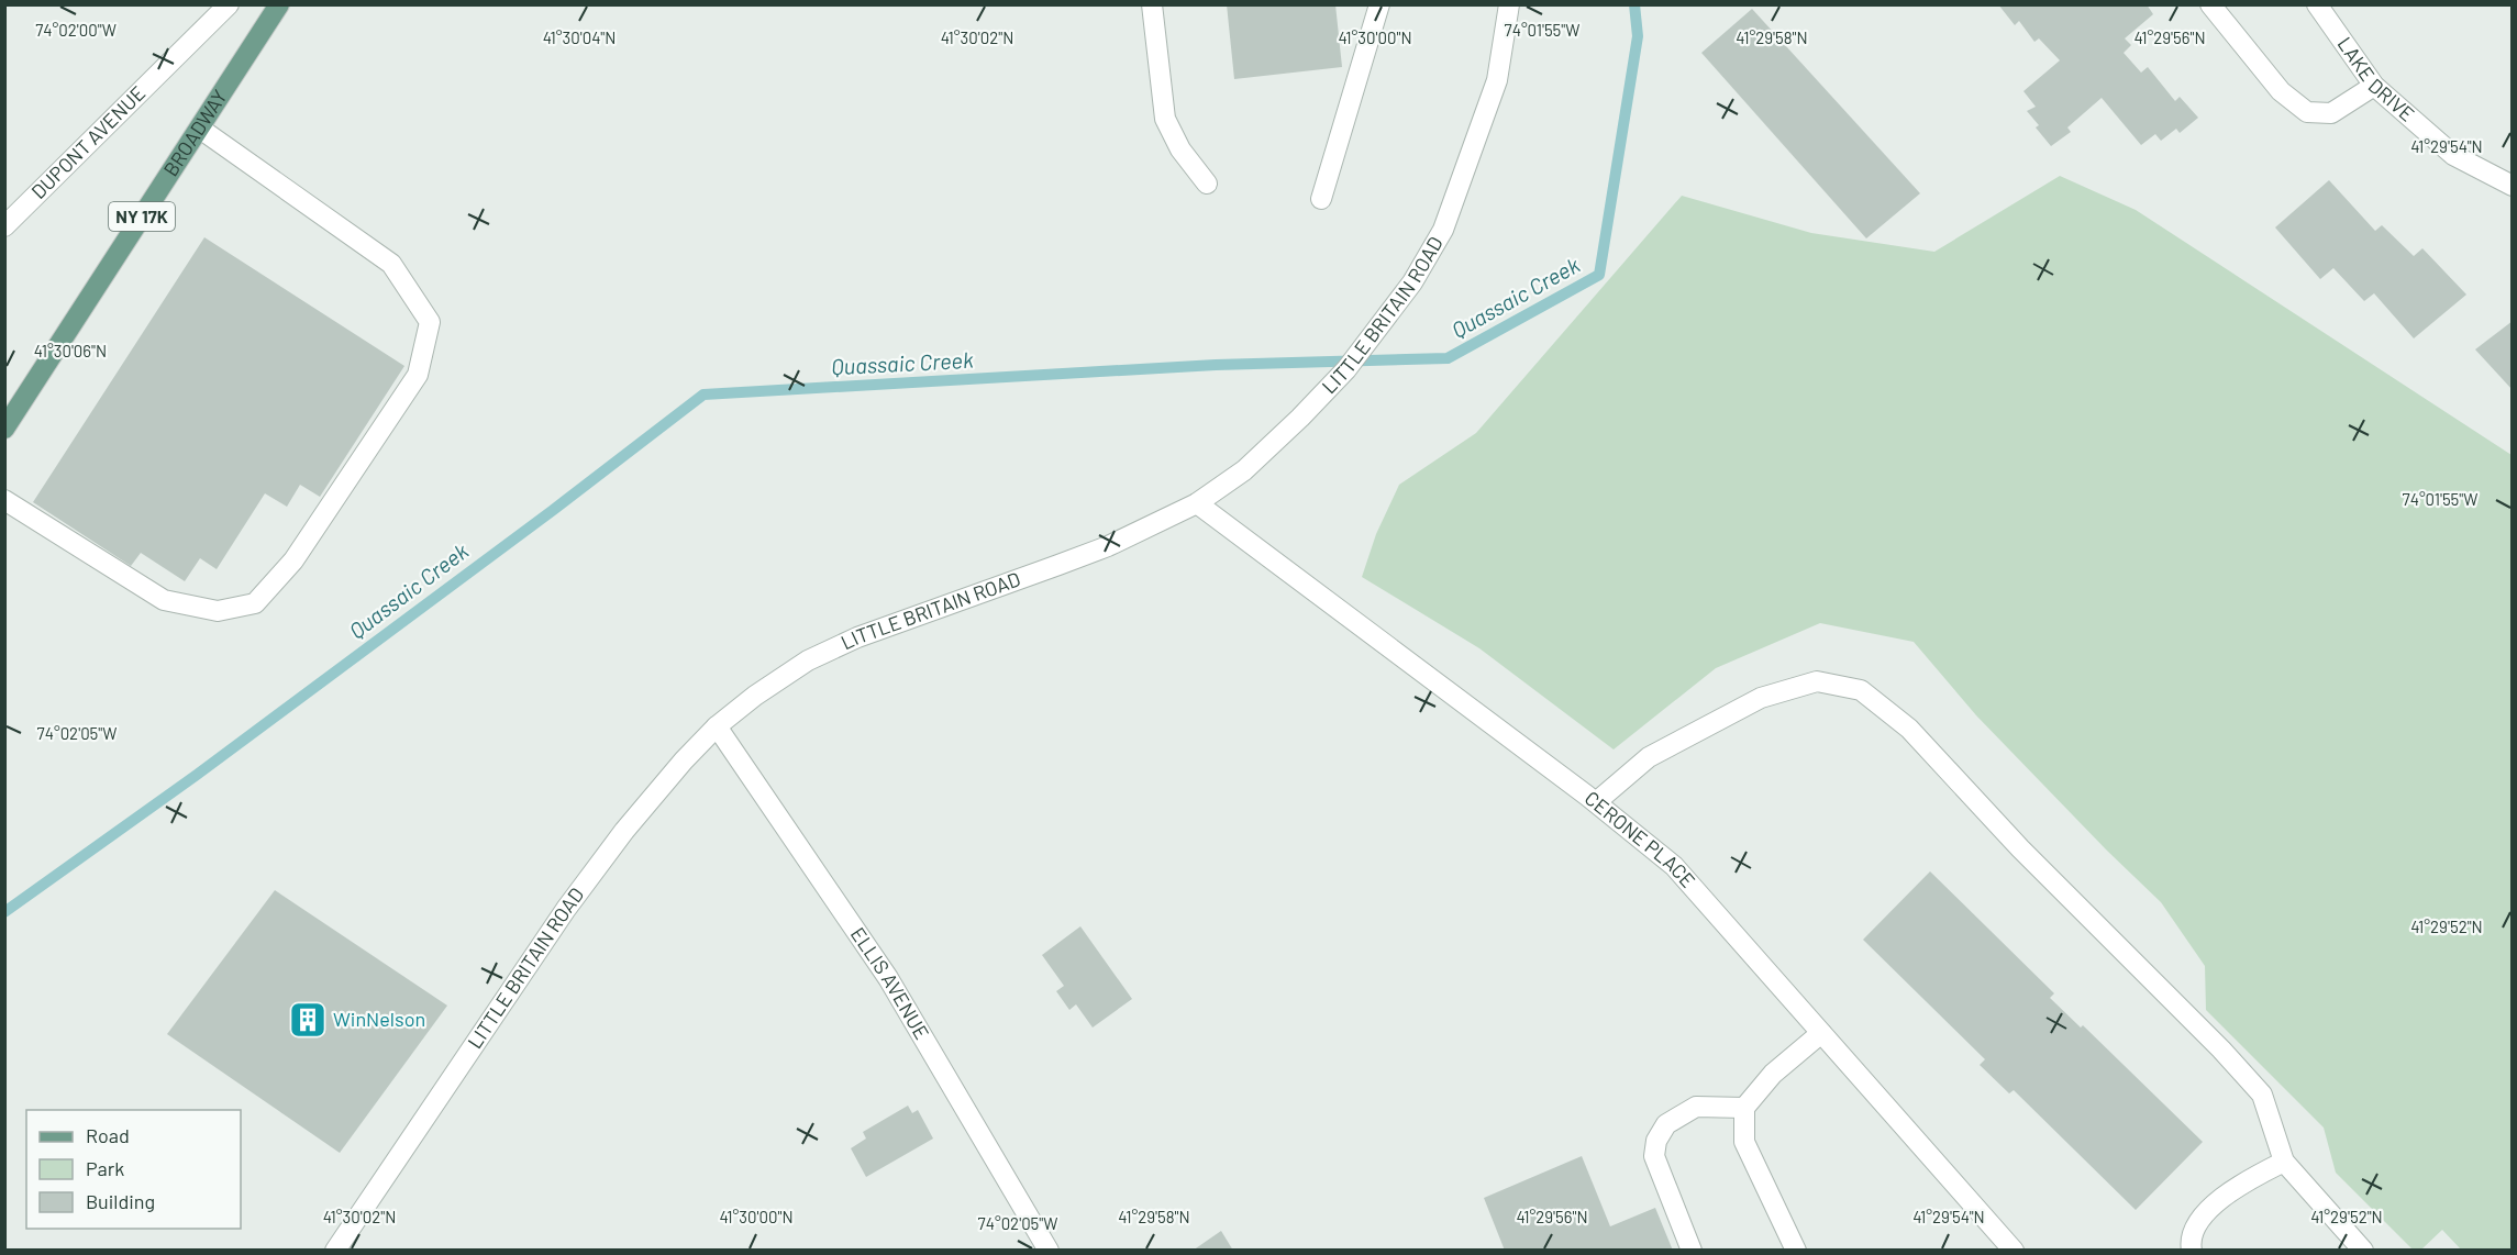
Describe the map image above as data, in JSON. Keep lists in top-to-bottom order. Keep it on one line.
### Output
{"streets":{"main road":["BROADWAY","NY 17K"],"street":["LAKE DRIVE","DUPONT AVENUE","LITTLE BRITAIN ROAD","CERONE PLACE","ELLIS AVENUE"]},"crossings":[["LITTLE BRITAIN ROAD","CERONE PLACE"],["LITTLE BRITAIN ROAD","ELLIS AVENUE"]],"water":["Quassaic Creek"],"places":{"building":["WinNelson"]},"legend":["Road","Park","Building"],"coordinates":["74°02'00\"W","74°01'55\"W","41°30'04\"N","41°30'02\"N","41°30'00\"N","41°29'58\"N","41°29'56\"N","41°29'54\"N","41°30'06\"N","74°02'05\"W","41°29'52\"N"]}
